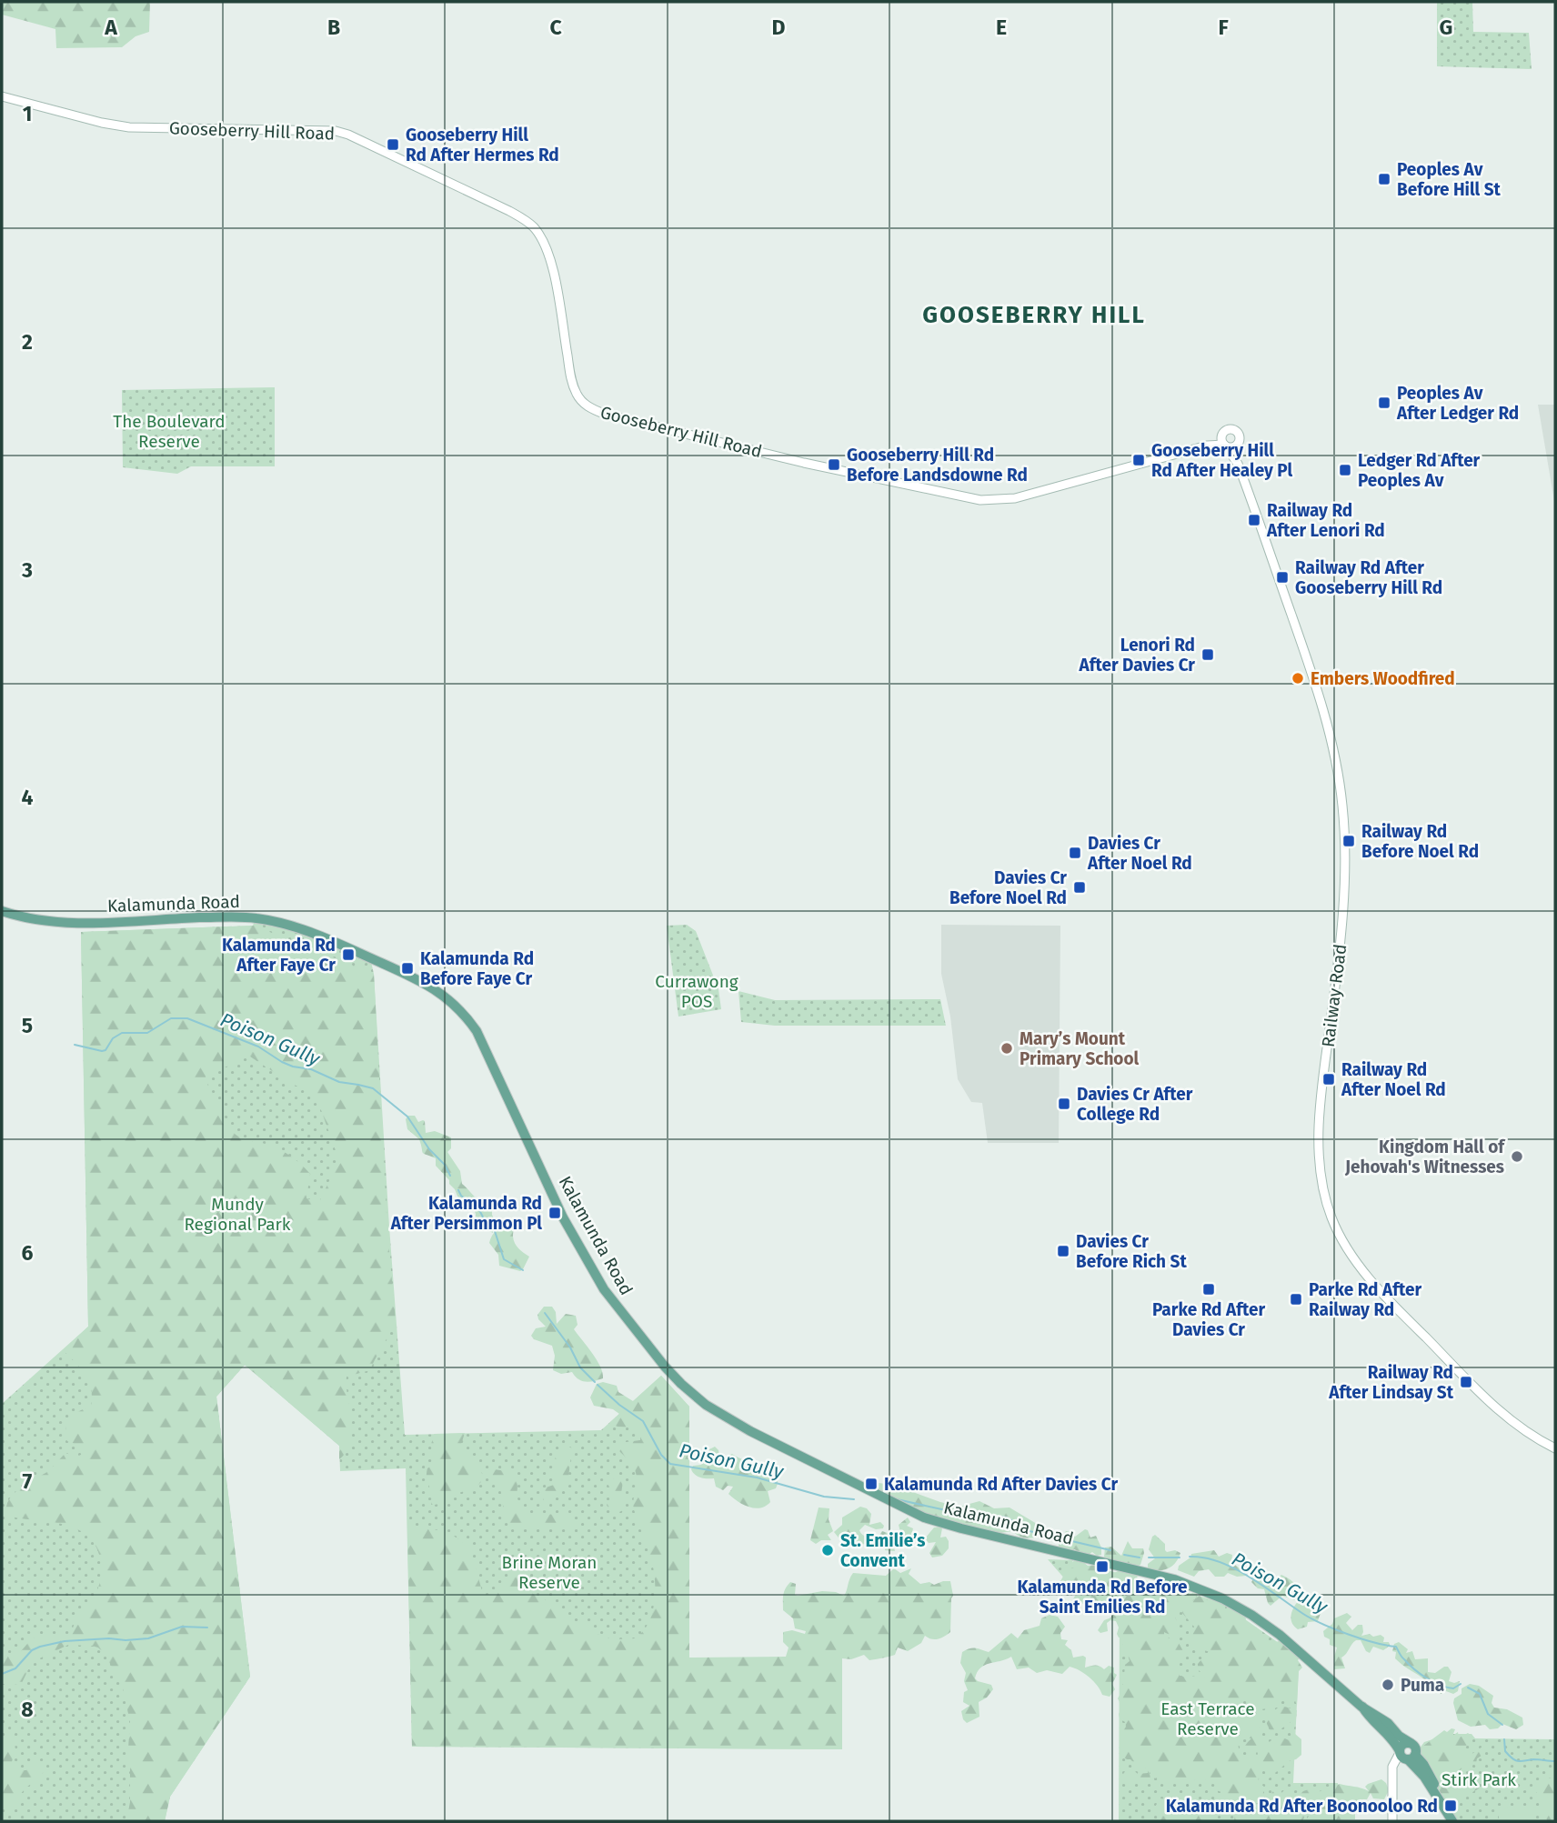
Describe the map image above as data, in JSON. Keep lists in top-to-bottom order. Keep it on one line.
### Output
{"streets":{"main road":["Kalamunda Road"],"street":["Gooseberry Hill Road","Railway Road"]},"crossings":[["Gooseberry Hill Road","Railway Road"]],"districts":["GOOSEBERRY HILL"],"water":["Poison Gully"],"parks":["The Boulevard Reserve","Currawong POS","Mundy Regional Park","Brine Moran Reserve","East Terrace Reserve","Stirk Park"],"places":{"transit":["Gooseberry Hill Rd After Hermes Rd","Peoples Av Before Hill St","Peoples Av After Ledger Rd","Gooseberry Hill Rd After Healey Pl","Gooseberry Hill Rd Before Landsdowne Rd","Ledger Rd After Peoples Av","Railway Rd After Lenori Rd","Railway Rd After Gooseberry Hill Rd","Lenori Rd After Davies Cr","Railway Rd Before Noel Rd","Davies Cr After Noel Rd","Davies Cr Before Noel Rd","Kalamunda Rd After Faye Cr","Kalamunda Rd Before Faye Cr","Railway Rd After Noel Rd","Davies Cr After College Rd","Kalamunda Rd After Persimmon Pl","Davies Cr Before Rich St","Parke Rd After Davies Cr","Parke Rd After Railway Rd","Railway Rd After Lindsay St","Kalamunda Rd After Davies Cr","Kalamunda Rd Before Saint Emilies Rd","Kalamunda Rd After Boonooloo Rd"],"other":["Embers Woodfired","Mary’s Mount Primary School","Kingdom Hall of Jehovah's Witnesses","St. Emilie’s Convent","Puma"]},"grid":{"columns":["A","B","C","D","E","F","G"],"rows":["1","2","3","4","5","6","7","8"]}}
